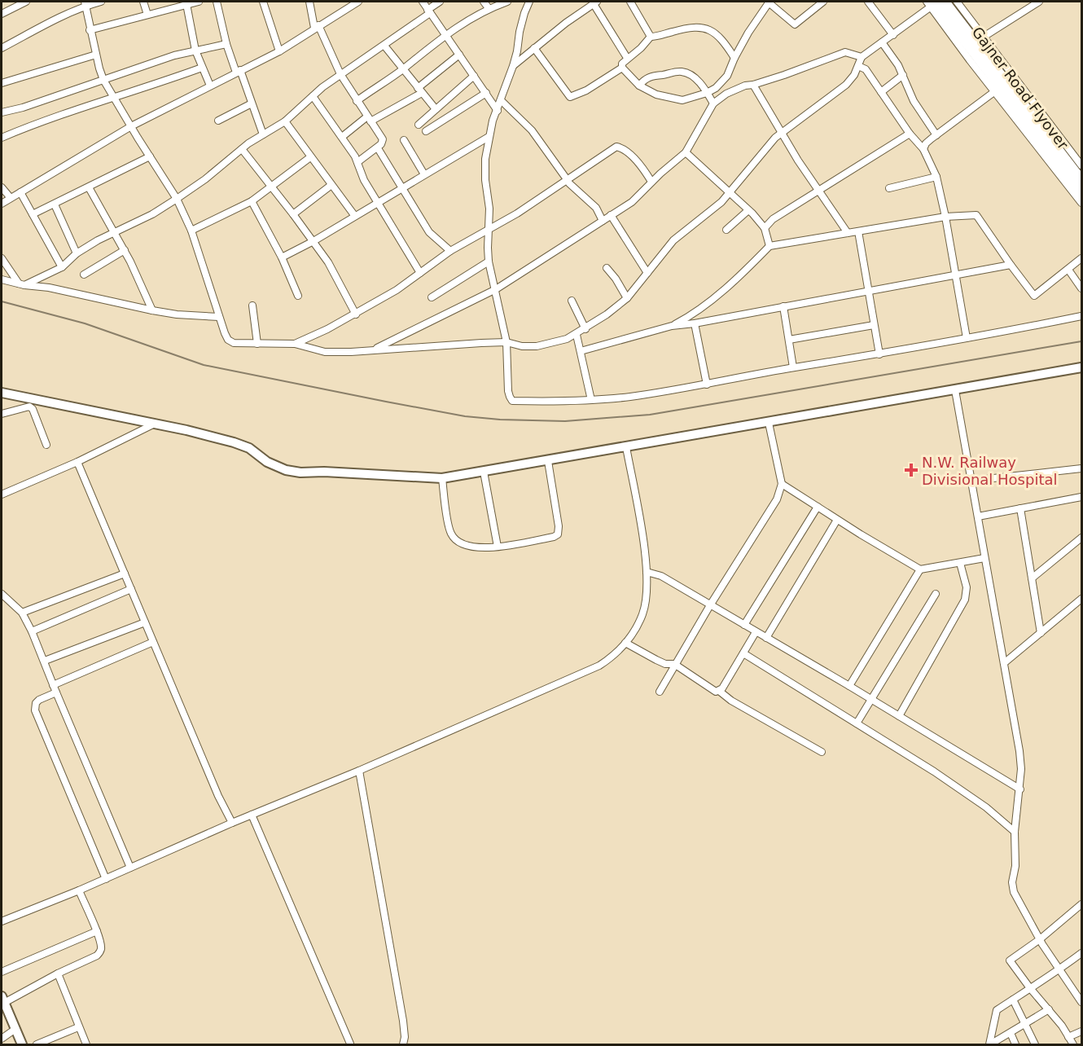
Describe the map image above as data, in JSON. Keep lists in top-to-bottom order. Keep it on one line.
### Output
{"streets":{"main road":["Gajner Road Flyover"]},"places":{"health":["N.W. Railway Divisional Hospital"]}}
